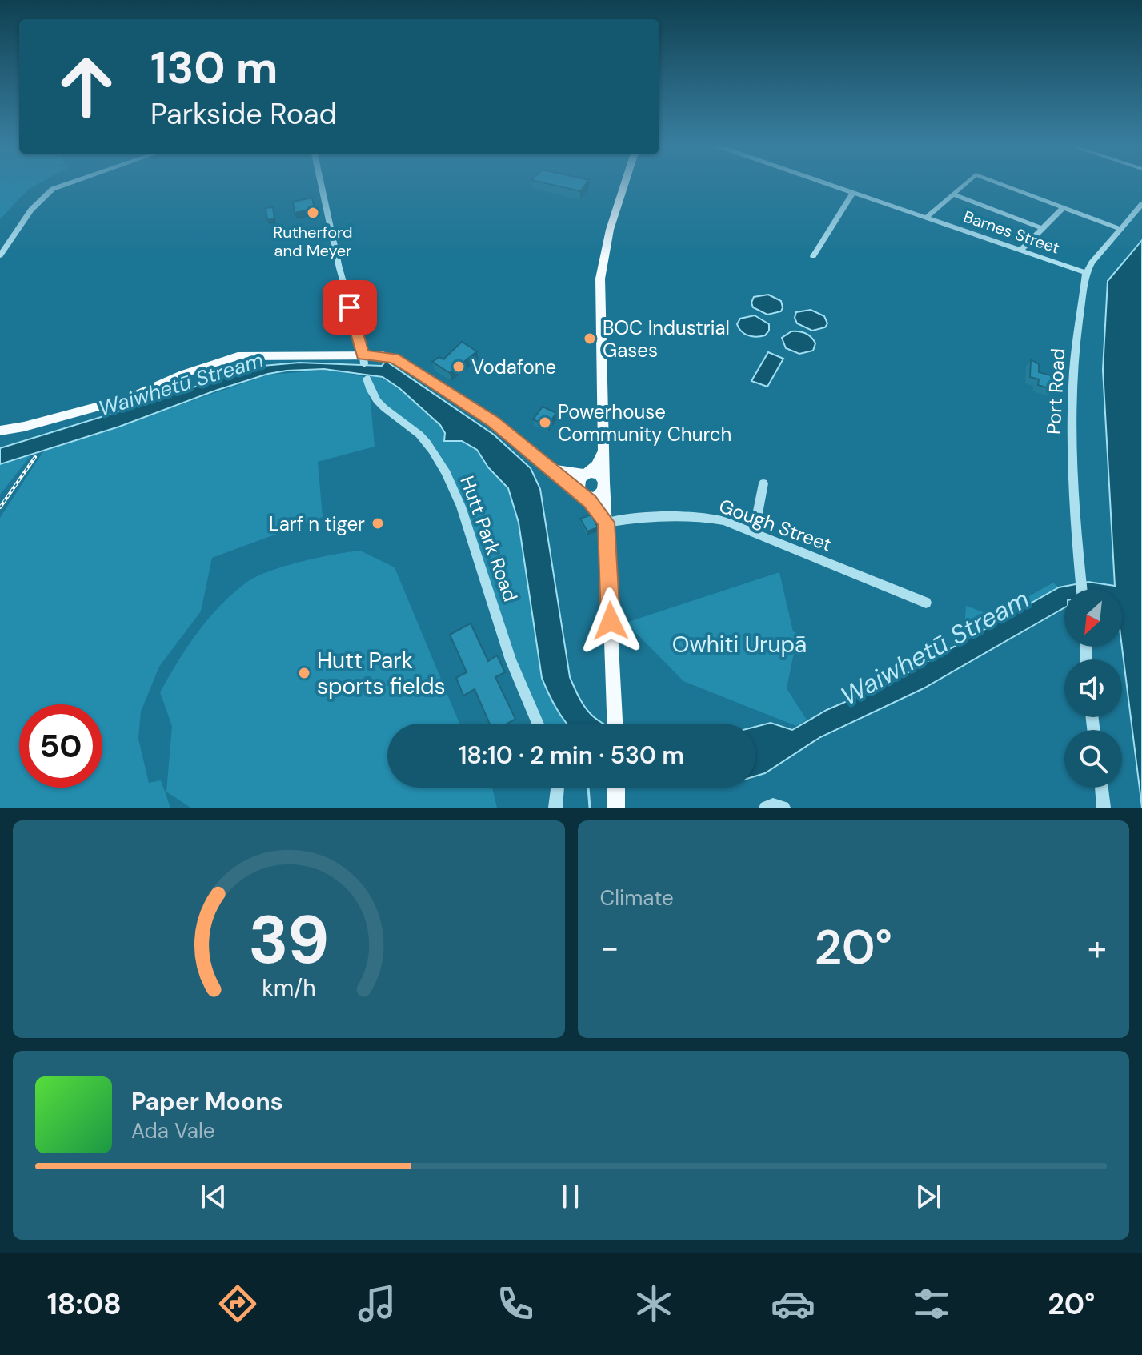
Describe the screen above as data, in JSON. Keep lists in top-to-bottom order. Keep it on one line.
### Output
{"streets":{"street":["Barnes Street","Port Road","Gough Street","Hutt Park Road"]},"crossings":[["Barnes Street","Port Road"]],"water":["Waiwhetū Stream"],"parks":["Owhiti Urupā"],"places":["Rutherford and Meyer","BOC Industrial Gases","Vodafone","Powerhouse Community Church","Larf n tiger","Hutt Park sports fields"],"north":"bottom left","page":{"turn":["130 m","Parkside Road"],"limit":"50","trip":"18:10 · 2 min · 530 m","tile":"Climate","heat":["−","20°","+"],"song":["Paper Moons","Ada Vale"],"tabs":["18:08","20°"],"gauge":["39","km/h"]}}
